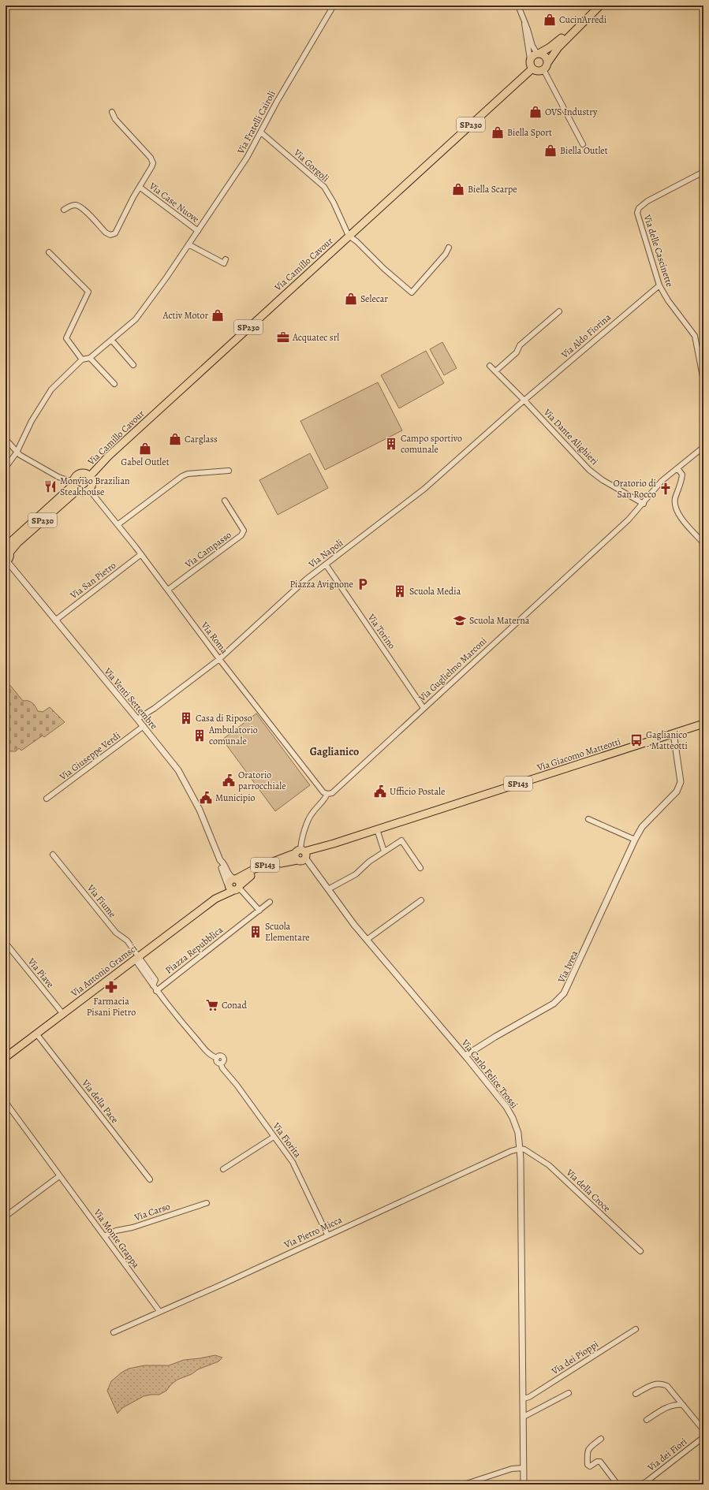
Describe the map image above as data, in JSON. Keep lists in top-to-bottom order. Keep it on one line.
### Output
{"streets":{"main road":["SP230","Via Camillo Cavour","Via Giacomo Matteotti","SP143","Via Antonio Gramsci"],"street":["Via Fratelli Cairoli","Via Gorgoli","Via Case Nuove","Via delle Cascinette","Via Aldo Fiorina","Via Dante Alighieri","Via Campasso","Via Napoli","Via San Pietro","Via Torino","Via Roma","Via Guglielmo Marconi","Via Venti Settembre","Via Giuseppe Verdi","Via Fiume","Piazza Repubblica","Via Ivrea","Via Piave","Via Carlo Felice Trossi","Via della Pace","Via Fiorita","Via della Croce","Via Carso","Via Pietro Micca","Via Monte Grappa","Via dei Pioppi","Via dei Fiori"]},"crossings":[["Via Fratelli Cairoli","Via Gorgoli"],["Via Fratelli Cairoli","Via Case Nuove"],["Via Gorgoli","Via Camillo Cavour"],["Via delle Cascinette","Via Aldo Fiorina"],["Via Camillo Cavour","Via Roma"],["Via Camillo Cavour","Via Venti Settembre"],["Via Aldo Fiorina","Via Dante Alighieri"],["Via Aldo Fiorina","Via Napoli"],["Via Dante Alighieri","Via Napoli"],["Via Dante Alighieri","Via Guglielmo Marconi"],["Via Campasso","Via Roma"],["Via Napoli","Via Torino"],["Via Napoli","Via Roma"],["Via Napoli","Via Venti Settembre"],["Via San Pietro","Via Roma"],["Via San Pietro","Via Venti Settembre"],["Via Torino","Via Guglielmo Marconi"],["Via Roma","Via Guglielmo Marconi"],["Via Guglielmo Marconi","Via Giacomo Matteotti"],["Via Guglielmo Marconi","Via Antonio Gramsci"],["Via Guglielmo Marconi","Via Carlo Felice Trossi"],["Via Venti Settembre","Via Giuseppe Verdi"],["Via Venti Settembre","Via Antonio Gramsci"],["Via Giacomo Matteotti","Via Ivrea"],["Via Giacomo Matteotti","Via Antonio Gramsci"],["Via Giacomo Matteotti","Via Carlo Felice Trossi"],["Via Fiume","Via Antonio Gramsci"],["Piazza Repubblica","Via Fiorita"],["Via Ivrea","Via Carlo Felice Trossi"],["Via Antonio Gramsci","Via Piave"],["Via Antonio Gramsci","Via Carlo Felice Trossi"],["Via Antonio Gramsci","Via della Pace"],["Via Carlo Felice Trossi","Via della Croce"],["Via Carlo Felice Trossi","Via Pietro Micca"],["Via Carlo Felice Trossi","Via dei Pioppi"],["Via Fiorita","Via Pietro Micca"],["Via della Croce","Via Pietro Micca"],["Via Carso","Via Monte Grappa"],["Via Pietro Micca","Via Monte Grappa"]],"districts":["Gaglianico"],"places":{"shop":["CucinArredi","OVS Industry","Biella Sport","Biella Outlet","Biella Scarpe","Selecar","Activ Motor","Carglass","Gabel Outlet"],"office":["Acquatec srl"],"building":["Campo sportivo comunale","Scuola Media","Casa di Riposo","Ambulatorio comunale","Scuola Elementare"],"restaurant":["Monviso Brazilian Steakhouse"],"church":["Oratorio di San Rocco"],"parking":["Piazza Avignone"],"school or university":["Scuola Materna"],"bus stop":["Gaglianico - Matteotti"],"public building":["Oratorio parrocchiale","Ufficio Postale","Municipio"],"pharmacy":["Farmacia Pisani Pietro"],"supermarket":["Conad"]}}
